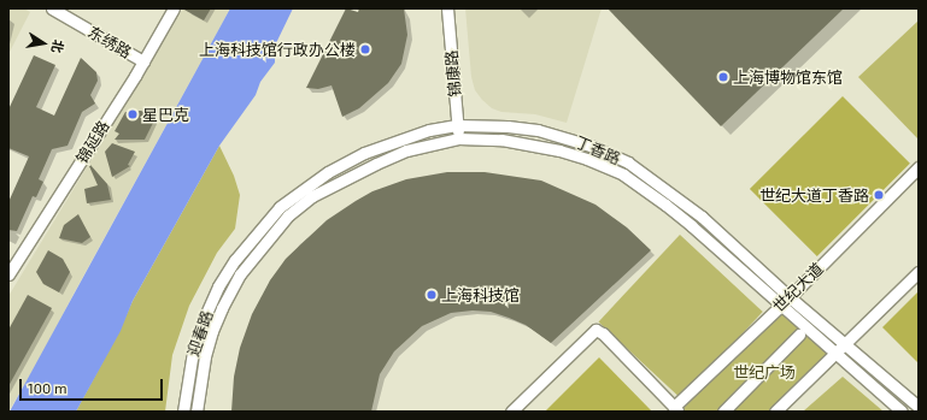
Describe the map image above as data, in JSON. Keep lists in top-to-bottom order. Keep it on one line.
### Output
{"streets":{"street":["东绣路","锦康路","锦延路","丁香路","世纪大道","迎春路"]},"crossings":[["东绣路","锦延路"],["锦康路","丁香路"],["丁香路","世纪大道"],["丁香路","迎春路"]],"parks":["世纪广场"],"places":["上海科技馆行政办公楼","上海博物馆东馆","星巴克","世纪大道丁香路","上海科技馆"],"scale_bar":"100 m","north":"right"}
